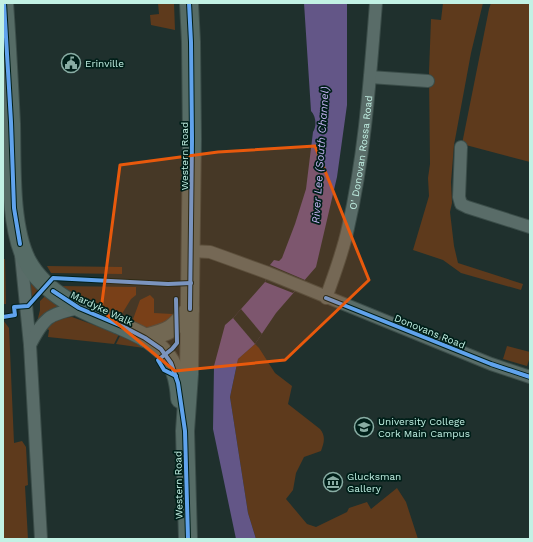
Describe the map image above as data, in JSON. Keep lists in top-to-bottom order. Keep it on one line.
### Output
{"streets":{"highway":["Western Road","Mardyke Walk"],"street":["O' Donovan Rossa Road","Donovans Road"]},"crossings":[["O' Donovan Rossa Road","Donovans Road"],["Western Road","Mardyke Walk"],["Western Road","Donovans Road"]],"water":["River Lee (South Channel)"],"places":{"public building":["Erinville"],"school or university":["University College Cork Main Campus"],"museum":["Glucksman Gallery"]}}
